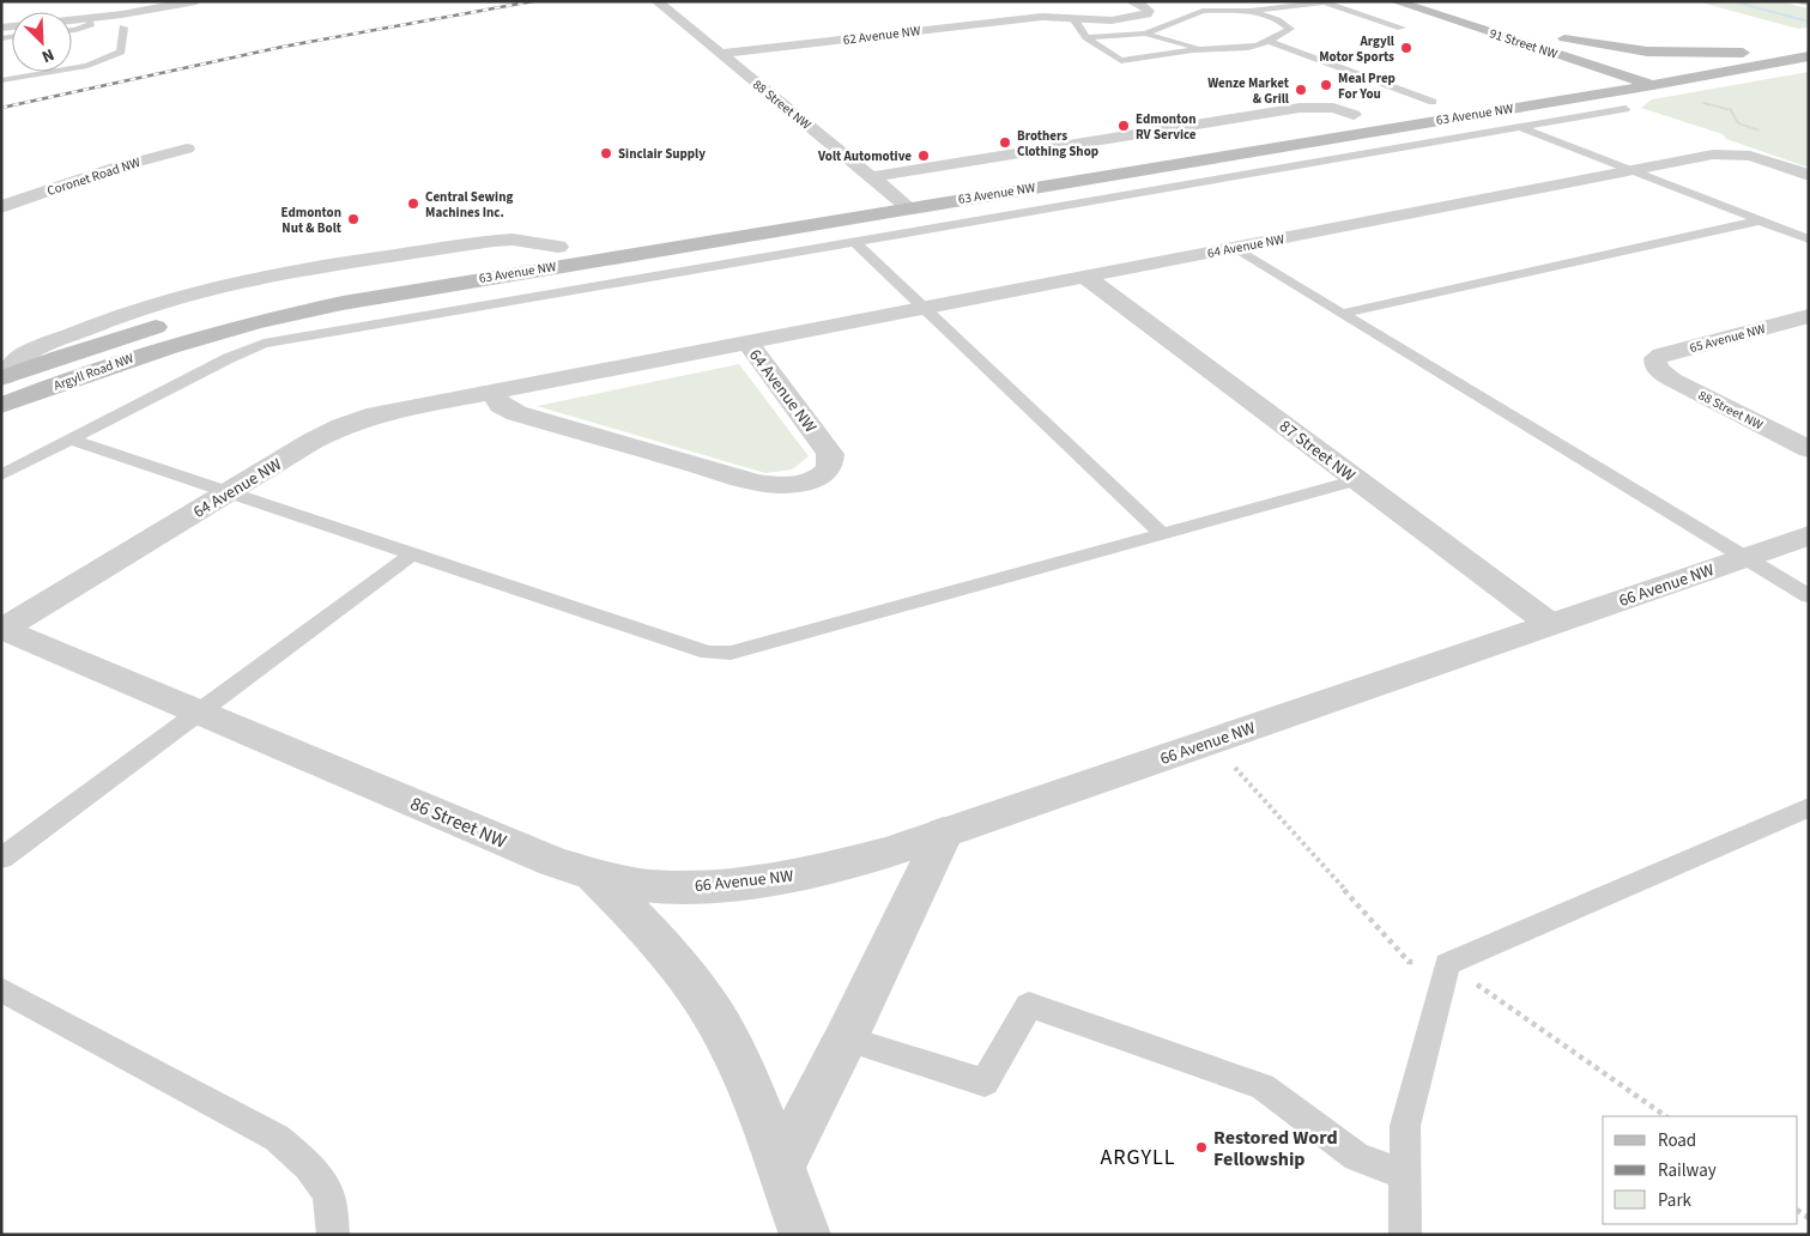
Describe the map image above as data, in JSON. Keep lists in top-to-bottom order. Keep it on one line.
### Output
{"streets":{"main road":["91 Street NW","63 Avenue NW","Argyll Road NW"],"street":["62 Avenue NW","88 Street NW","Coronet Road NW","64 Avenue NW","65 Avenue NW","87 Street NW","66 Avenue NW","86 Street NW"]},"crossings":[["62 Avenue NW","88 Street NW"],["91 Street NW","63 Avenue NW"],["88 Street NW","63 Avenue NW"],["88 Street NW","65 Avenue NW"],["63 Avenue NW","Argyll Road NW"],["64 Avenue NW","87 Street NW"],["64 Avenue NW","86 Street NW"],["87 Street NW","66 Avenue NW"],["66 Avenue NW","86 Street NW"]],"districts":["ARGYLL"],"places":["Argyll Motor Sports","Meal Prep For You","Wenze Market & Grill","Edmonton RV Service","Brothers Clothing Shop","Sinclair Supply","Volt Automotive","Central Sewing Machines Inc.","Edmonton Nut & Bolt","Restored Word Fellowship"],"legend":["Road","Railway","Park"],"north":"bottom right"}
